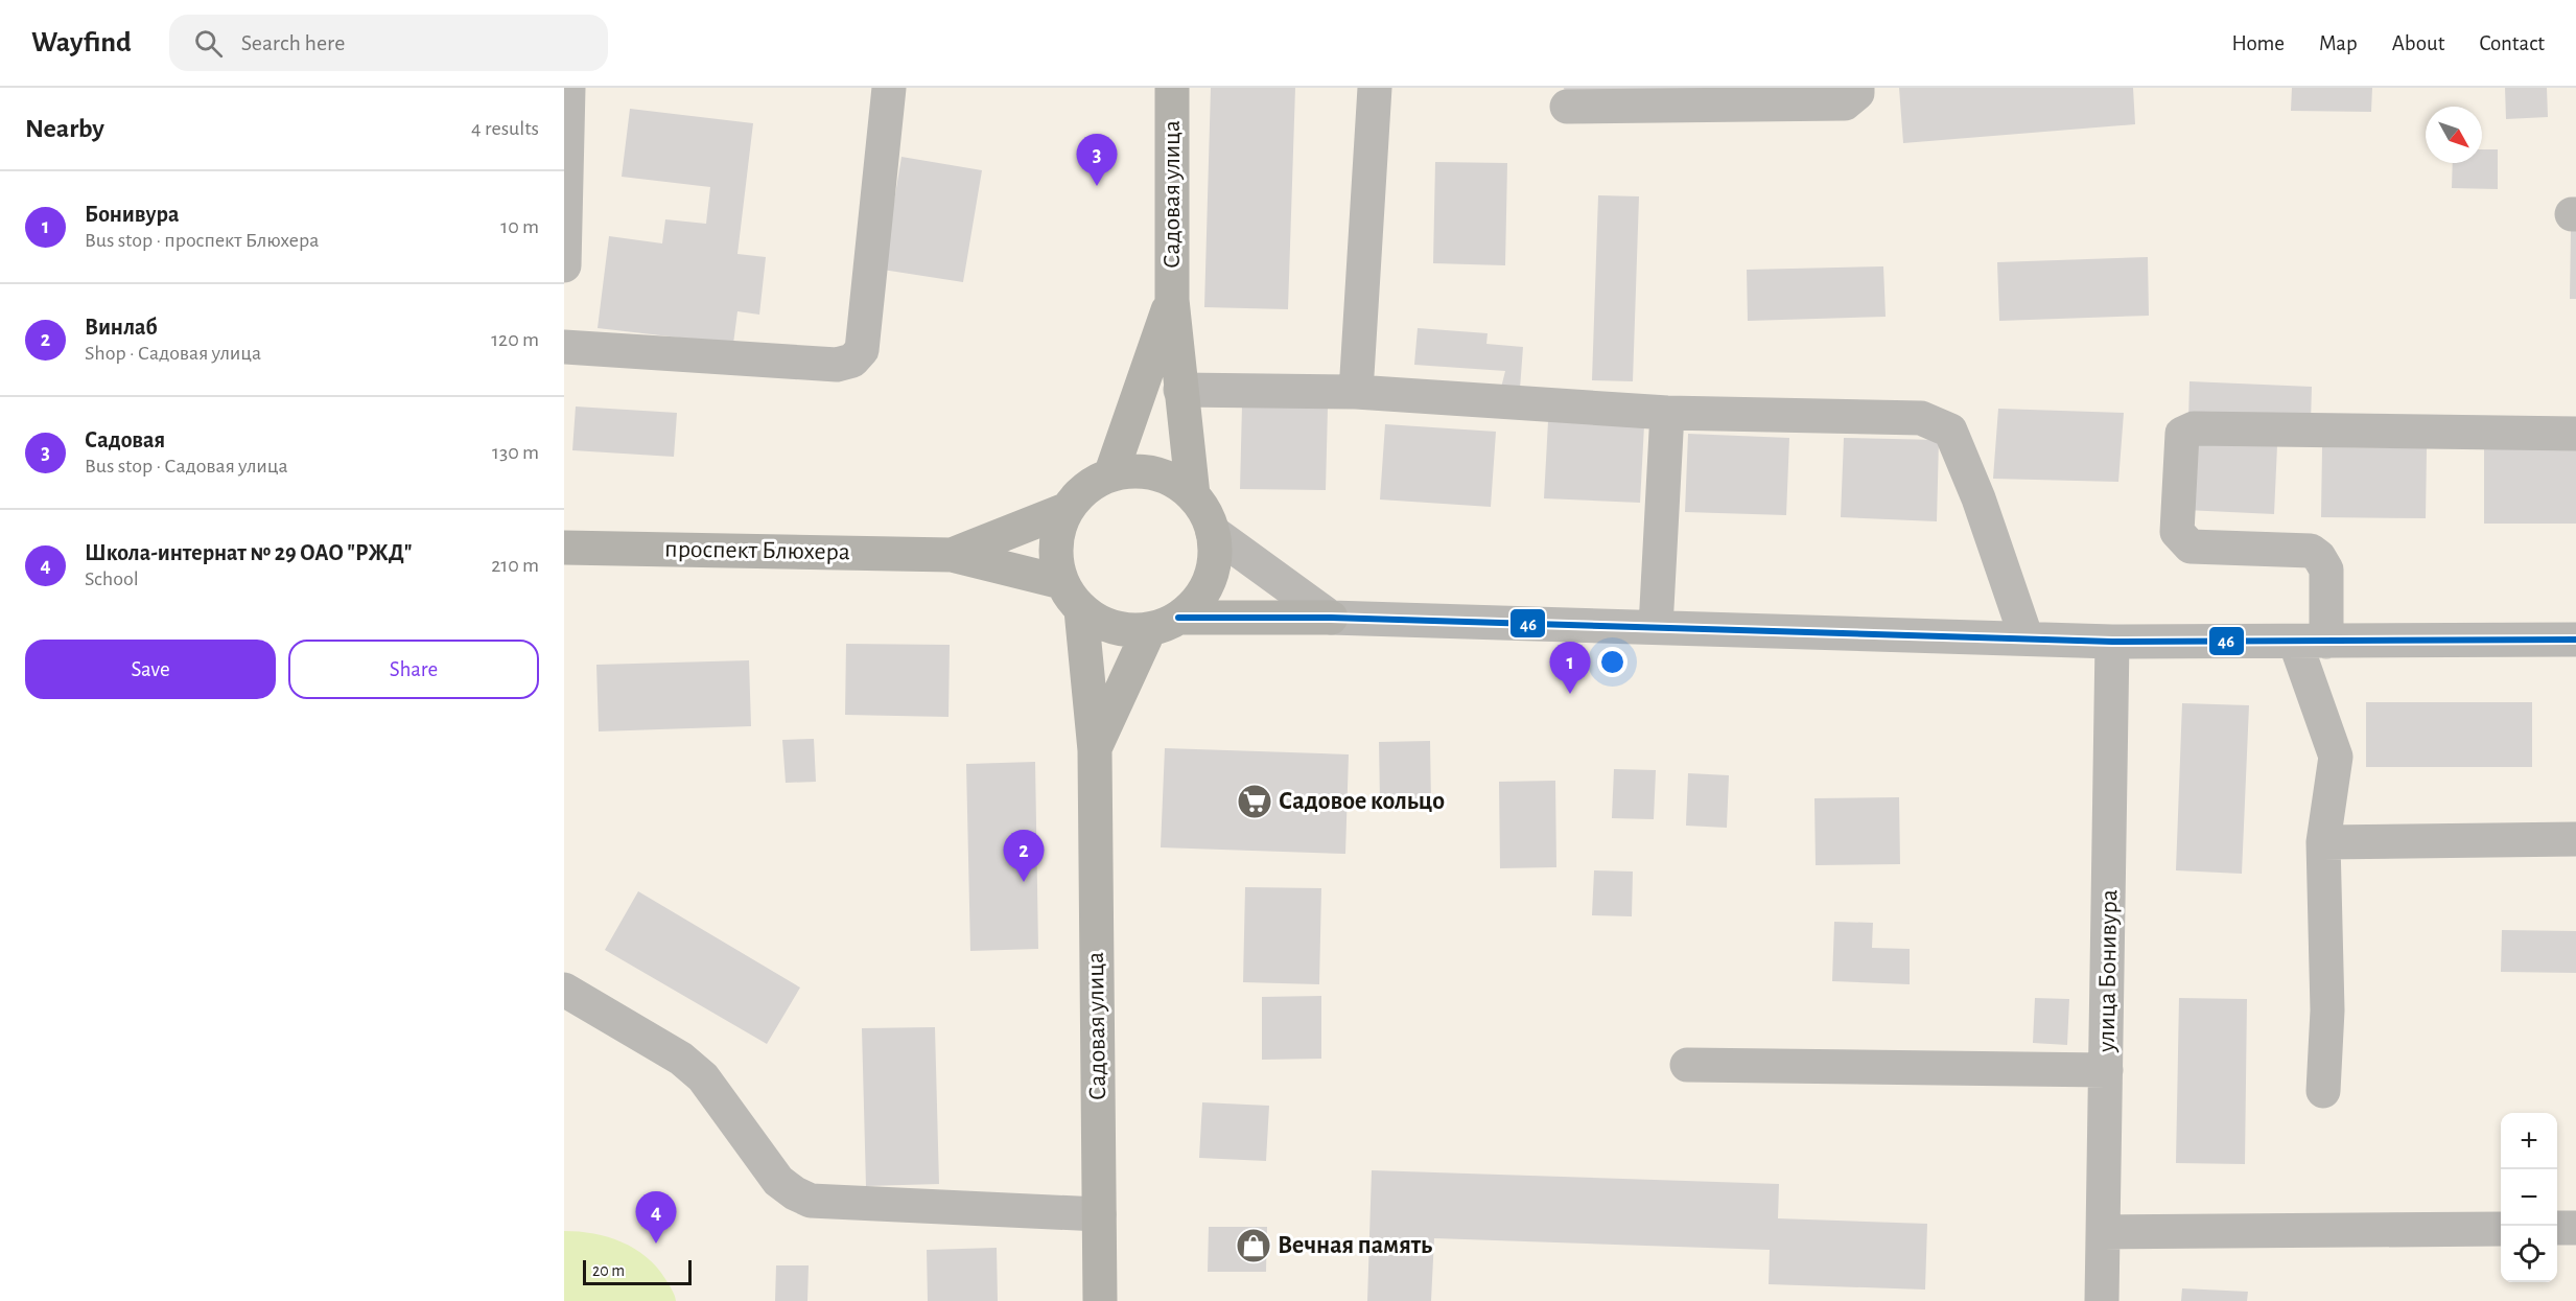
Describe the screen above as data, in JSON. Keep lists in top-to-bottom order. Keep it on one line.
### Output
{"streets":{"main road":["Садовая улица","проспект Блюхера"],"street":["улица Бонивура"]},"places":{"supermarket":["Садовое кольцо"],"shop":["Вечная память"]},"lines":["transit line 46"],"scale_bar":"20 m","north":"bottom right","page":{"header":"Wayfind","search":"Search here","nav":["Home","Map","About","Contact"],"heading":["Nearby","4 results"],"pins":["3","1","2","4"],"list":[{"mark":"1","name":"Бонивура","note":"Bus stop · проспект Блюхера","value":"10 m"},{"mark":"2","name":"Винлаб","note":"Shop · Садовая улица","value":"120 m"},{"mark":"3","name":"Садовая","note":"Bus stop · Садовая улица","value":"130 m"},{"mark":"4","name":"Школа-интернат № 29 ОАО \"РЖД\"","note":"School","value":"210 m"}],"buttons":["Save","Share"],"map_buttons":["+","−"],"scale":"20 m"}}
